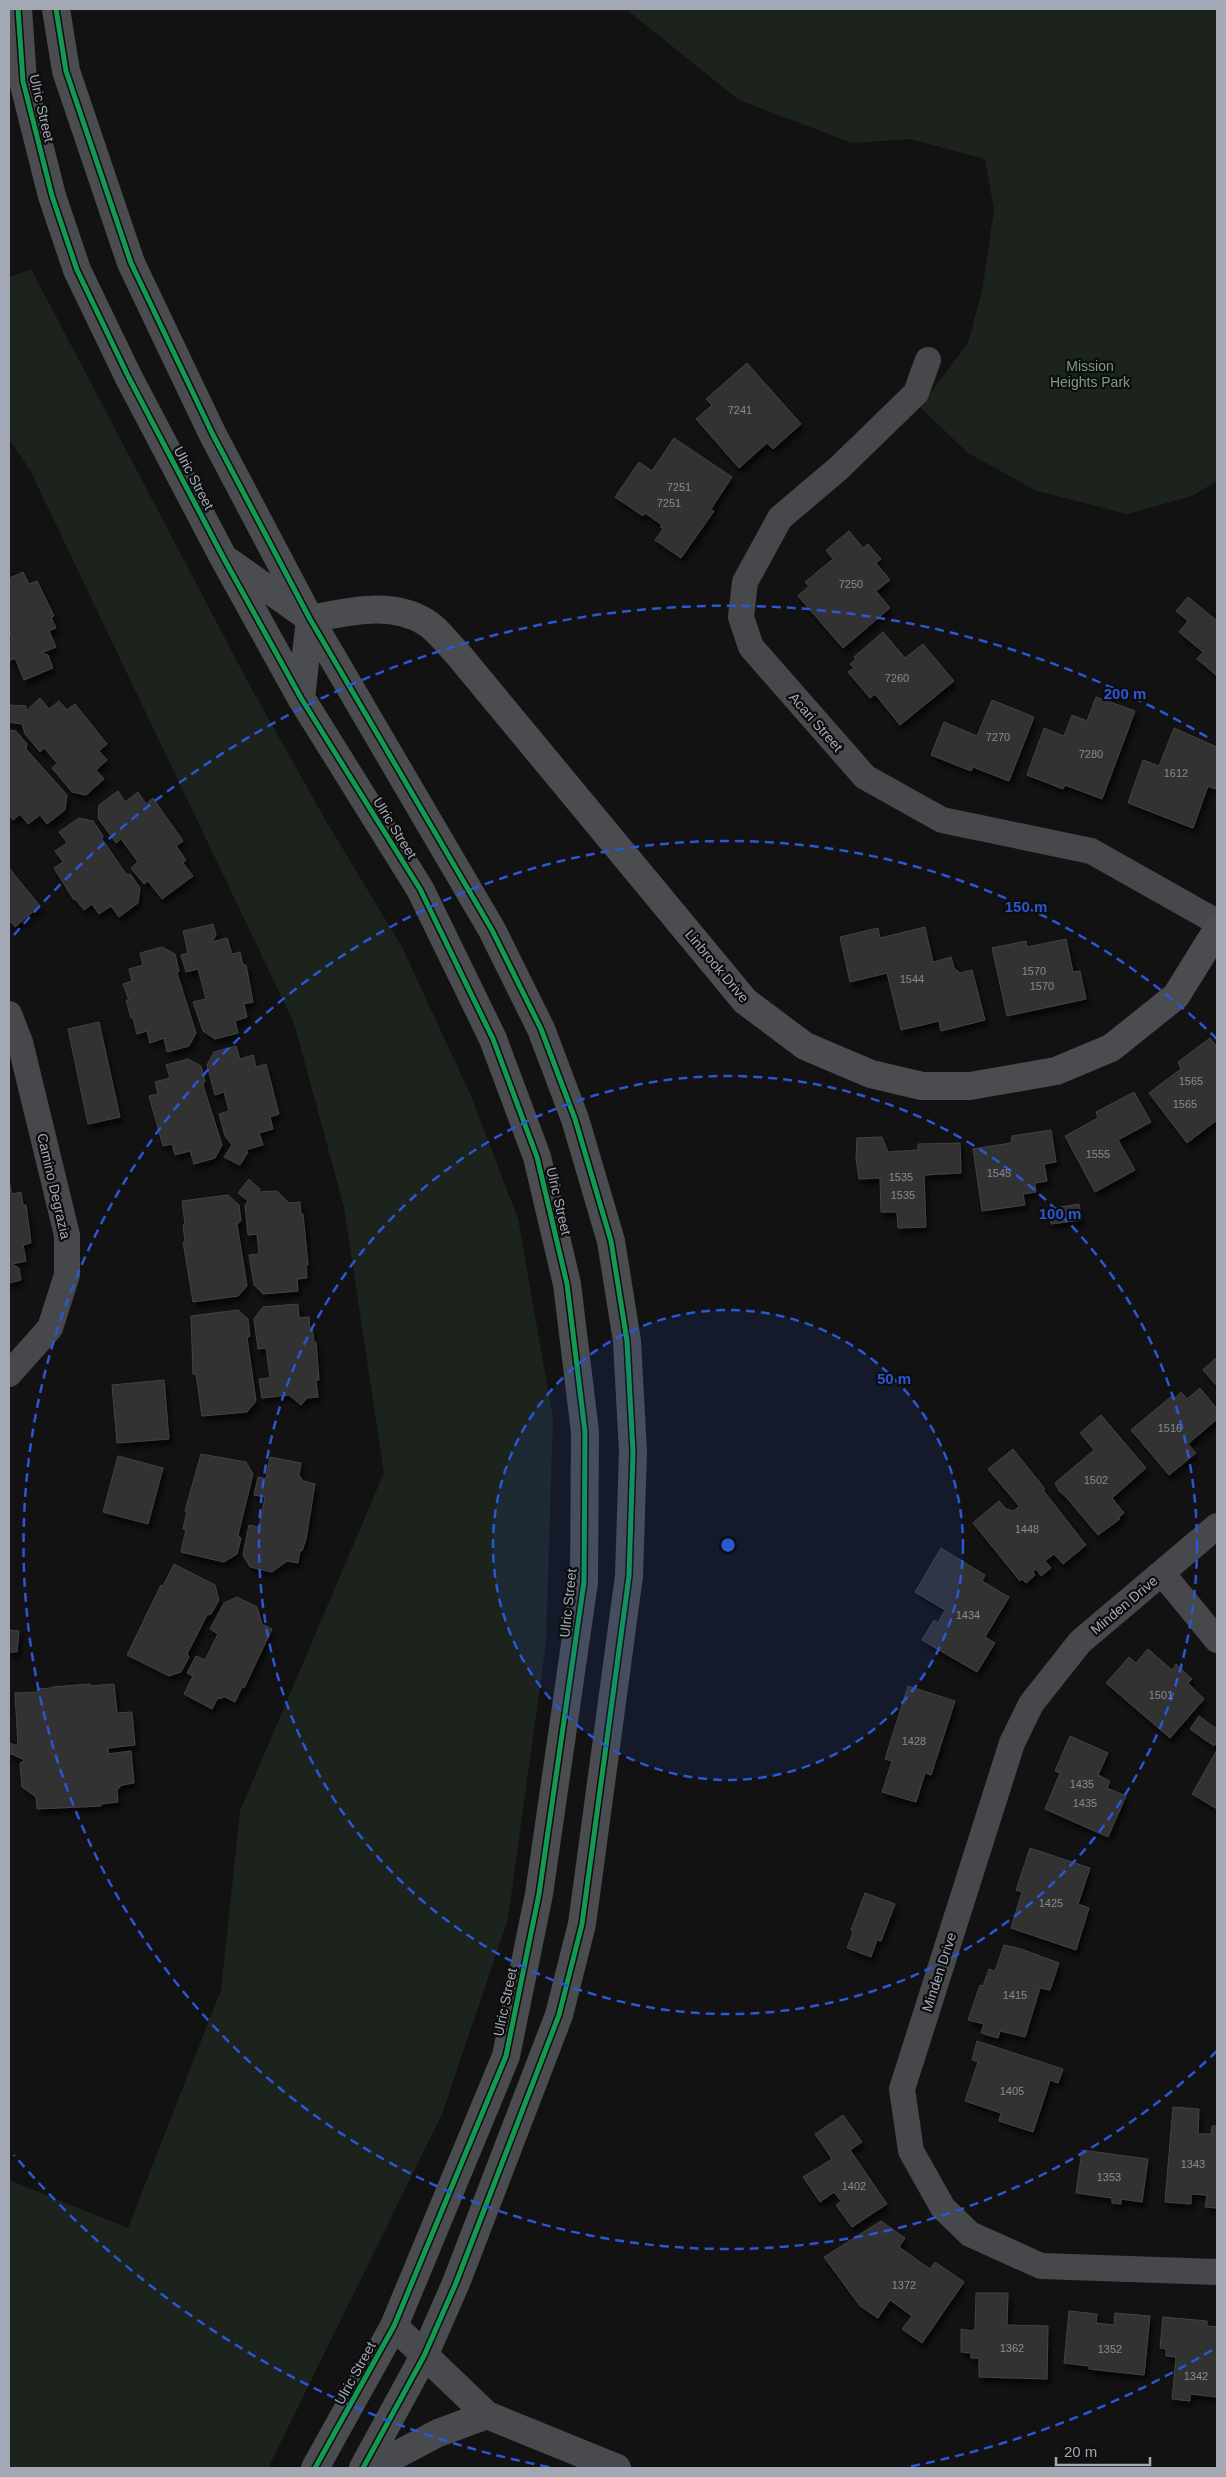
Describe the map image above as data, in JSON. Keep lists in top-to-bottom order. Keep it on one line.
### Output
{"streets":{"main road":["Ulric Street","Linbrook Drive"],"street":["Acari Street","Camino Degrazia","Minden Drive"]},"parks":["Mission Heights Park"],"house_numbers":["7241","7251","7251","7250","7260","7270","7280","1612","1570","1544","1570","1565","1565","1555","1545","1535","1535","1516","1502","1448","1434","1501","1428","1435","1435","1425","1415","1405","1343","1353","1402","1372","1362","1352","1342"],"scale_bar":"20 m","rings":["200 m","150 m","100 m","50 m"]}
